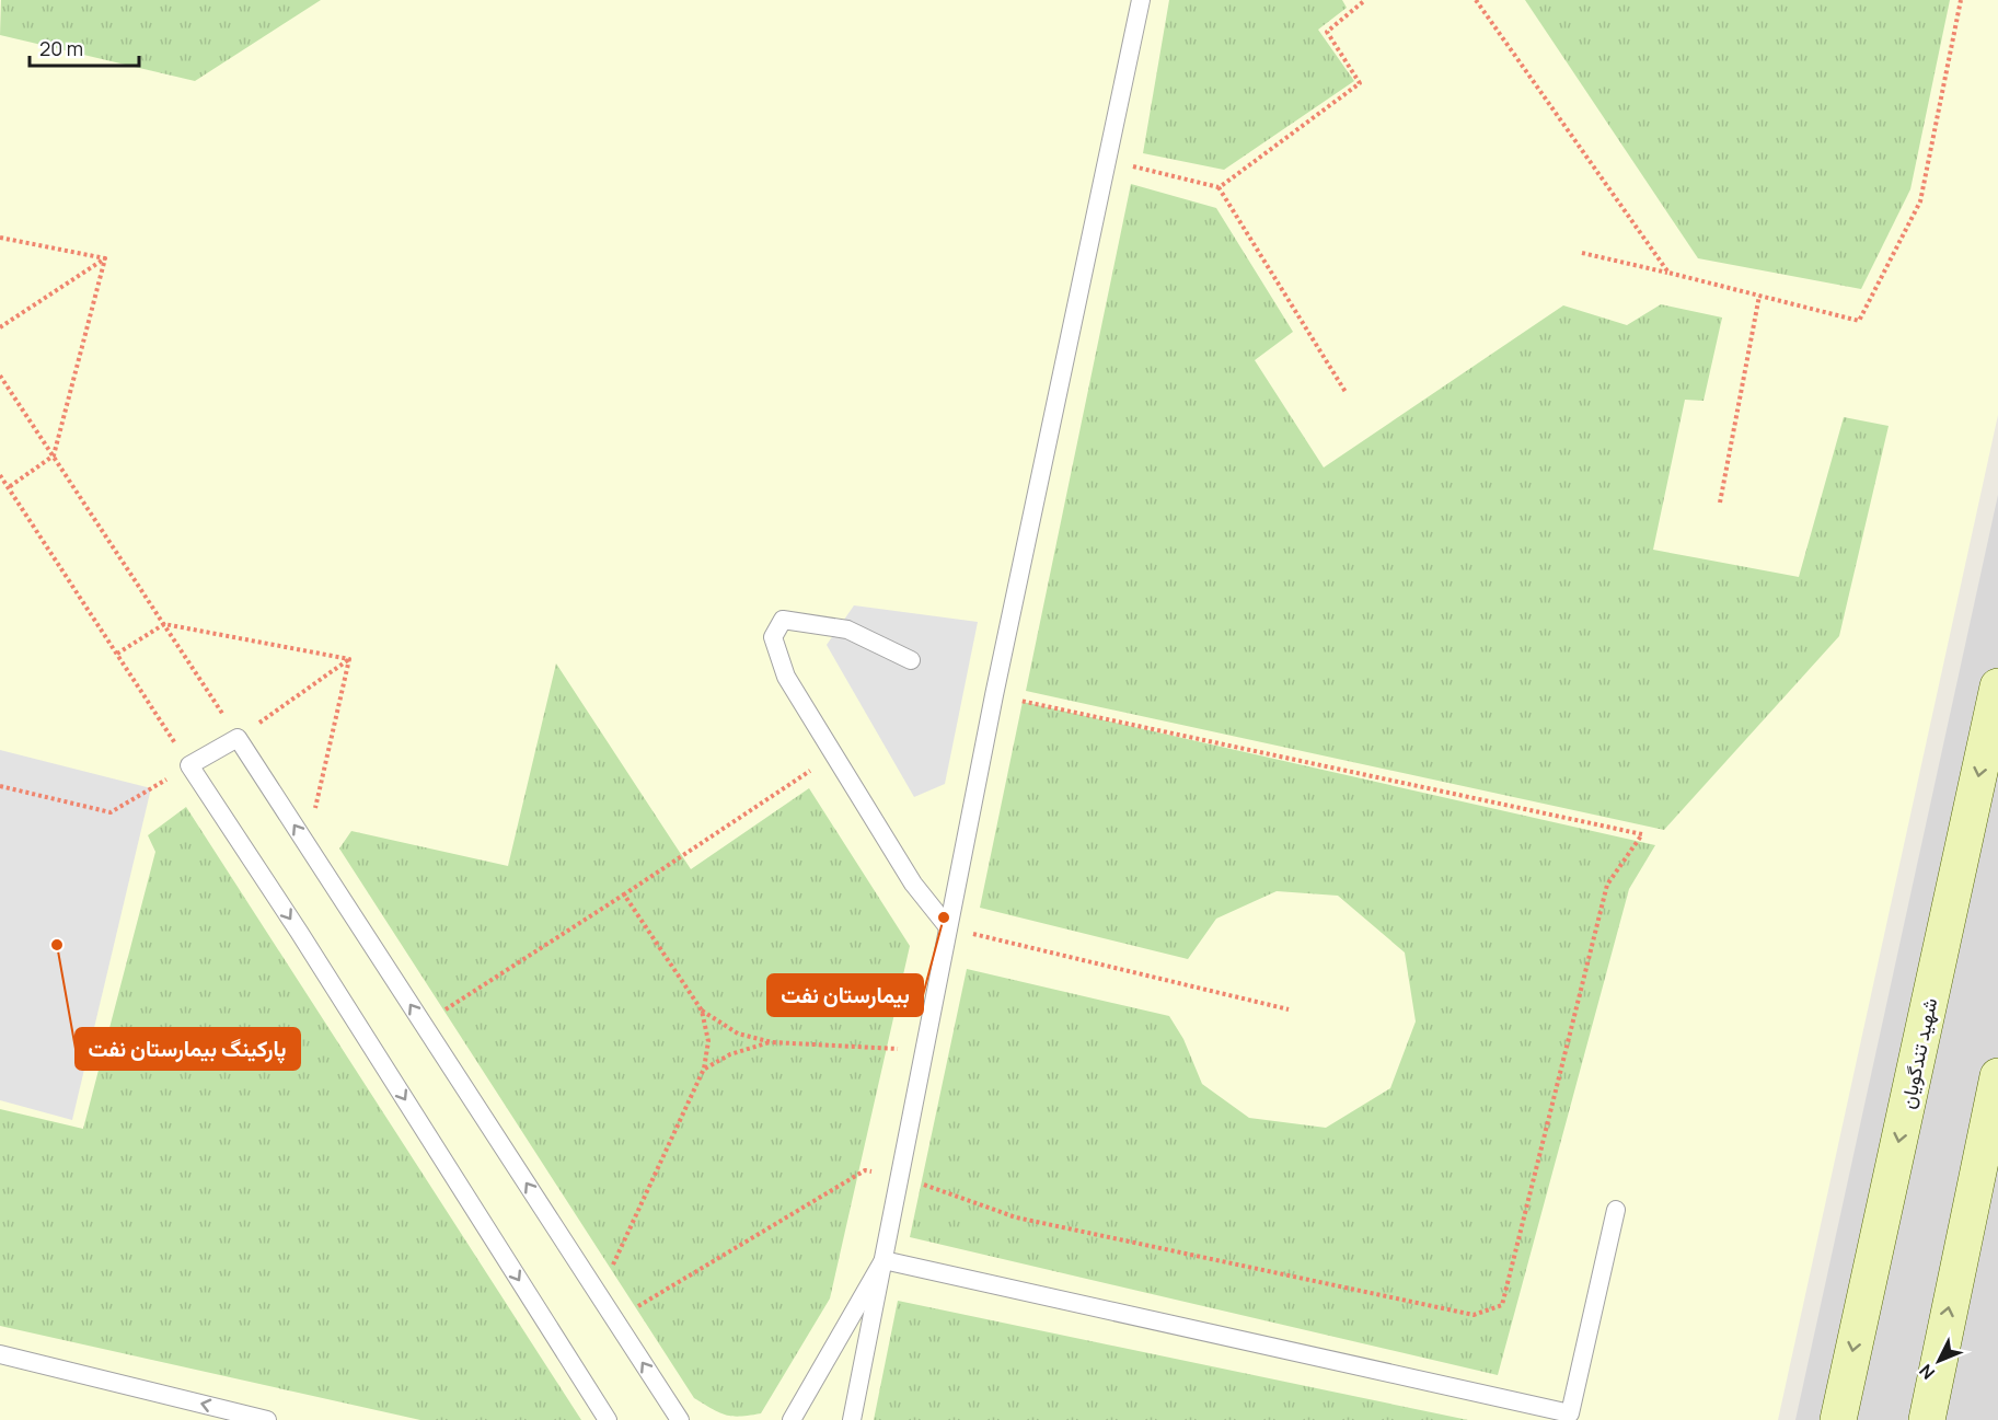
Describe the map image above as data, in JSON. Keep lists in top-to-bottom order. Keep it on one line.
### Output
{"streets":{"main road":["شهید تندگویان"]},"places":["بیمارستان نفت","پارکینگ بیمارستان نفت"],"scale_bar":"20 m","north":"bottom left"}
